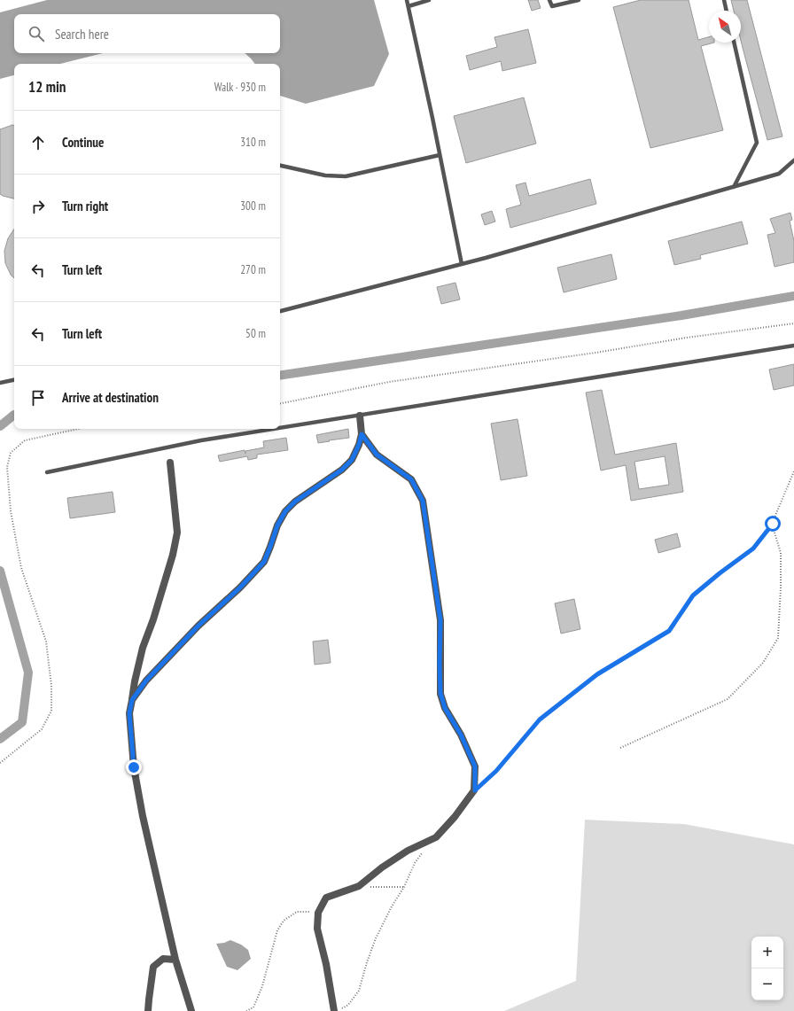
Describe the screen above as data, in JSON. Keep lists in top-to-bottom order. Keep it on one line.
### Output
{"north":"top left","page":{"search":"Search here","heading":["12 min","Walk · 930 m"],"list":[["Continue","310 m"],["Turn right","300 m"],["Turn left","270 m"],["Turn left","50 m"],"Arrive at destination"],"map_buttons":["+","−"]}}
